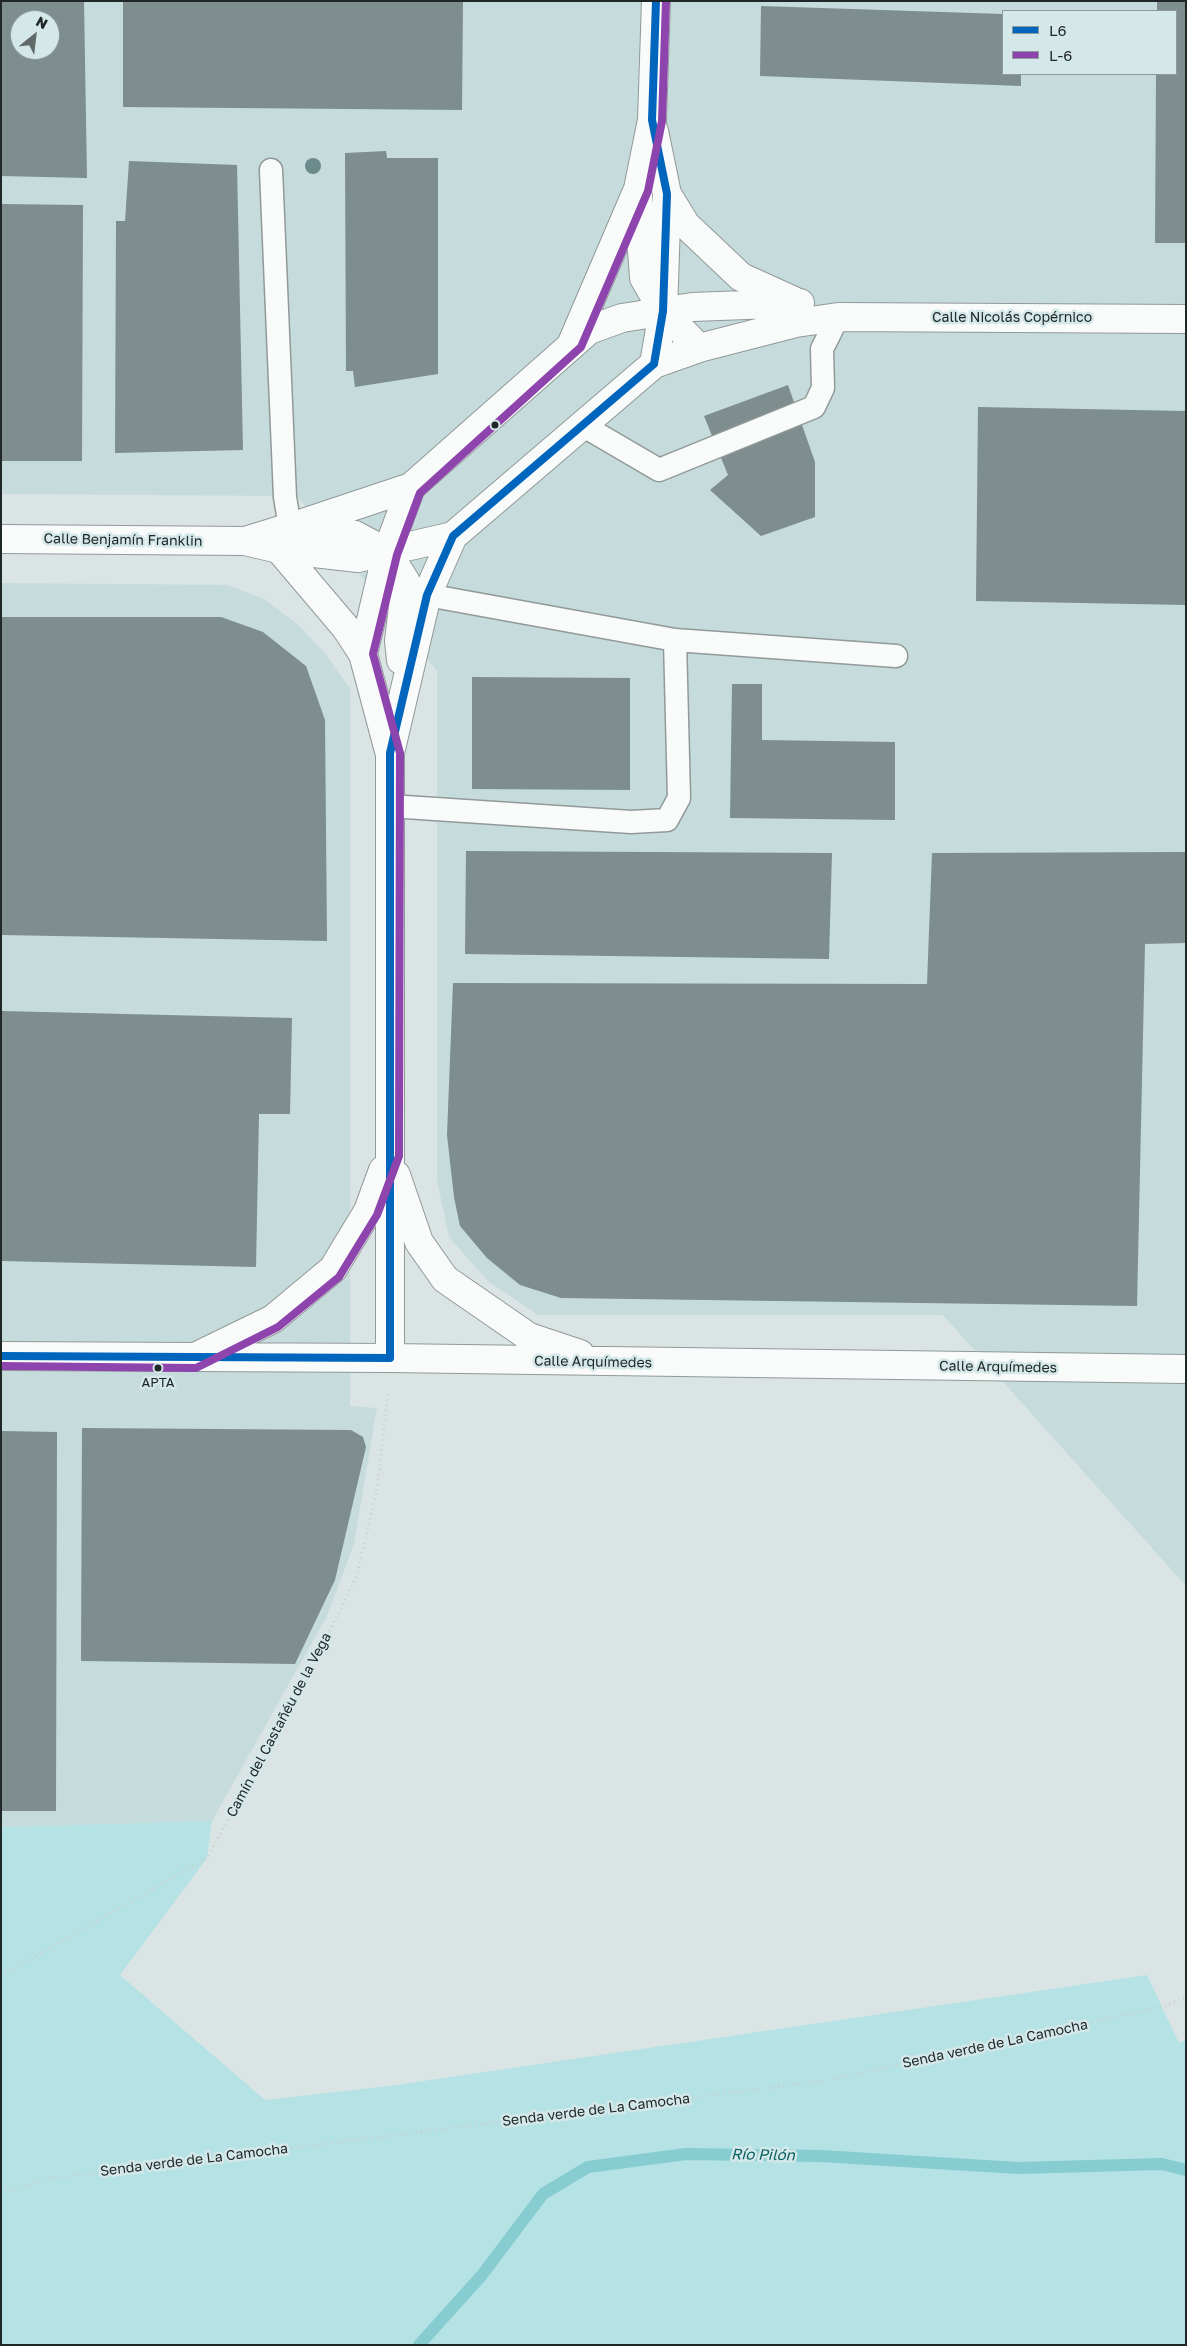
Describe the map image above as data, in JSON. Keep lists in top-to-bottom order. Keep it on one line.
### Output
{"streets":{"street":["Calle Nicolás Copérnico","Calle Benjamín Franklin","Calle Arquímedes"],"path":["Camín del Castañéu de la Vega","Senda verde de La Camocha"]},"crossings":[["Calle Arquímedes","Camín del Castañéu de la Vega"]],"water":["Río Pilón"],"places":["APTA"],"lines":["transit line L6","transit line L-6"],"legend":["L6","L-6"],"north":"top right"}
